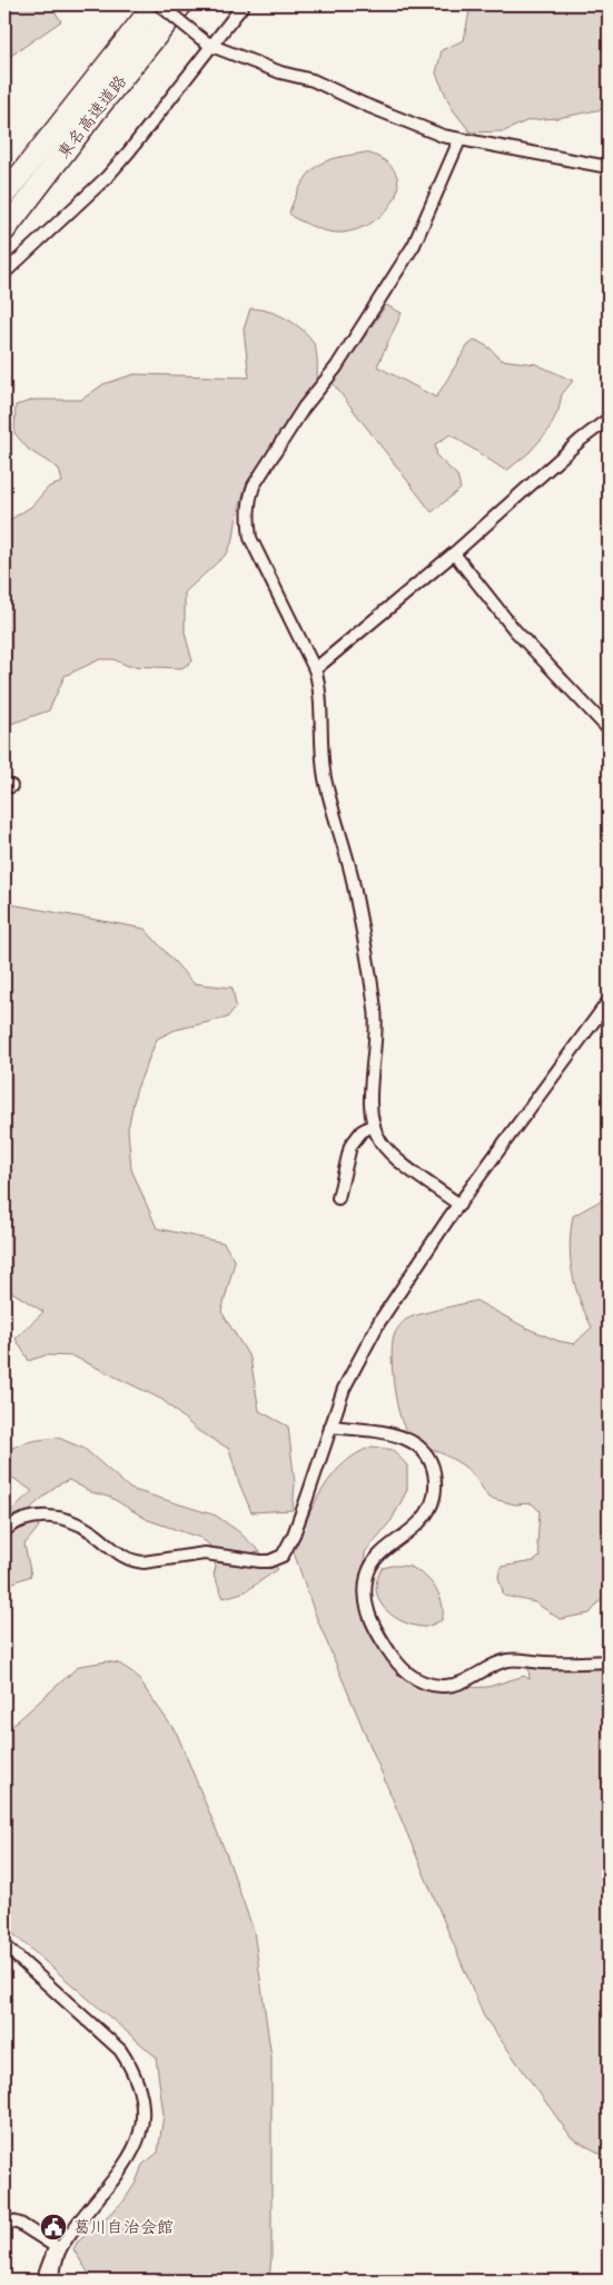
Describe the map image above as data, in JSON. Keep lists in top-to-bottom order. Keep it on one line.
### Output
{"streets":{"highway":["東名高速道路"]},"places":{"public building":["葛川自治会館"]}}
